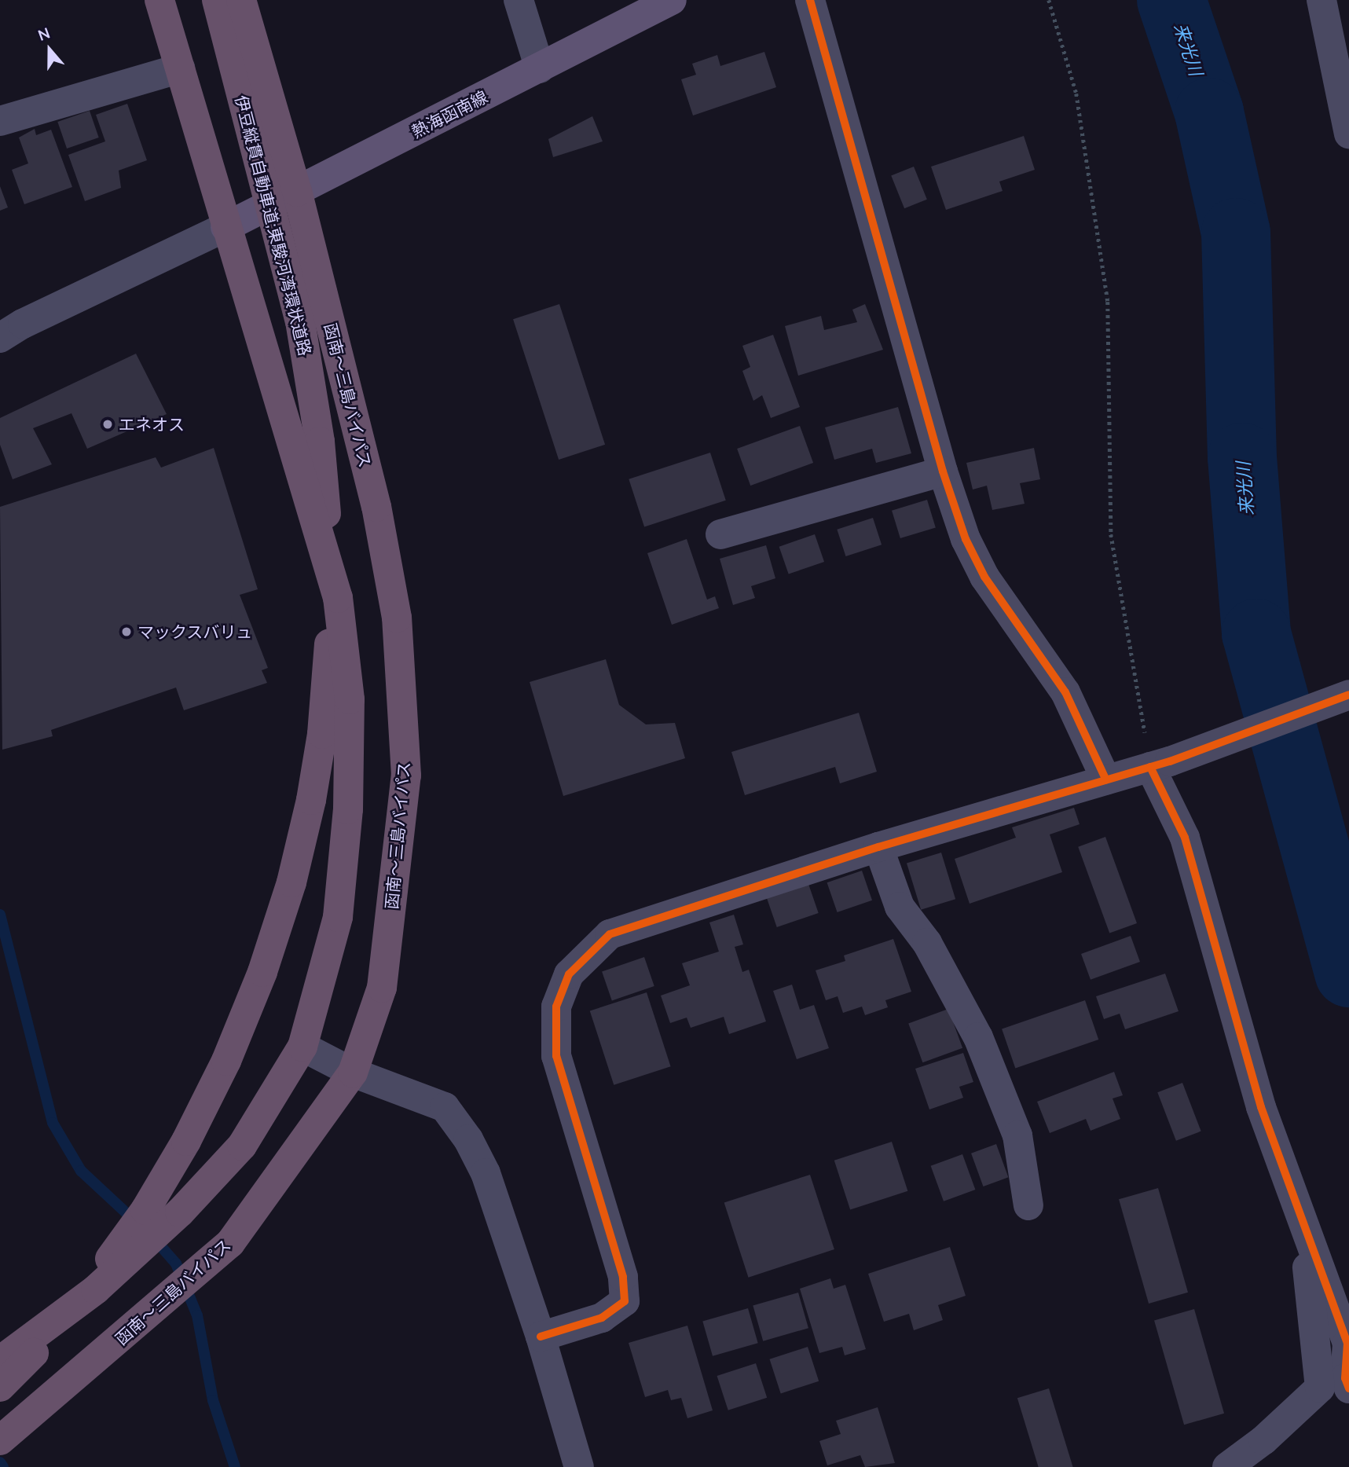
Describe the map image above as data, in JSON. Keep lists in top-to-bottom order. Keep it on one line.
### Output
{"streets":{"highway":["伊豆縦貫自動車道;東駿河湾環状道路","函南～三島バイパス"],"main road":["熱海函南線"]},"crossings":[["熱海函南線","函南～三島バイパス"]],"water":["来光川"],"places":["エネオス","マックスバリュ"],"north":"top"}
